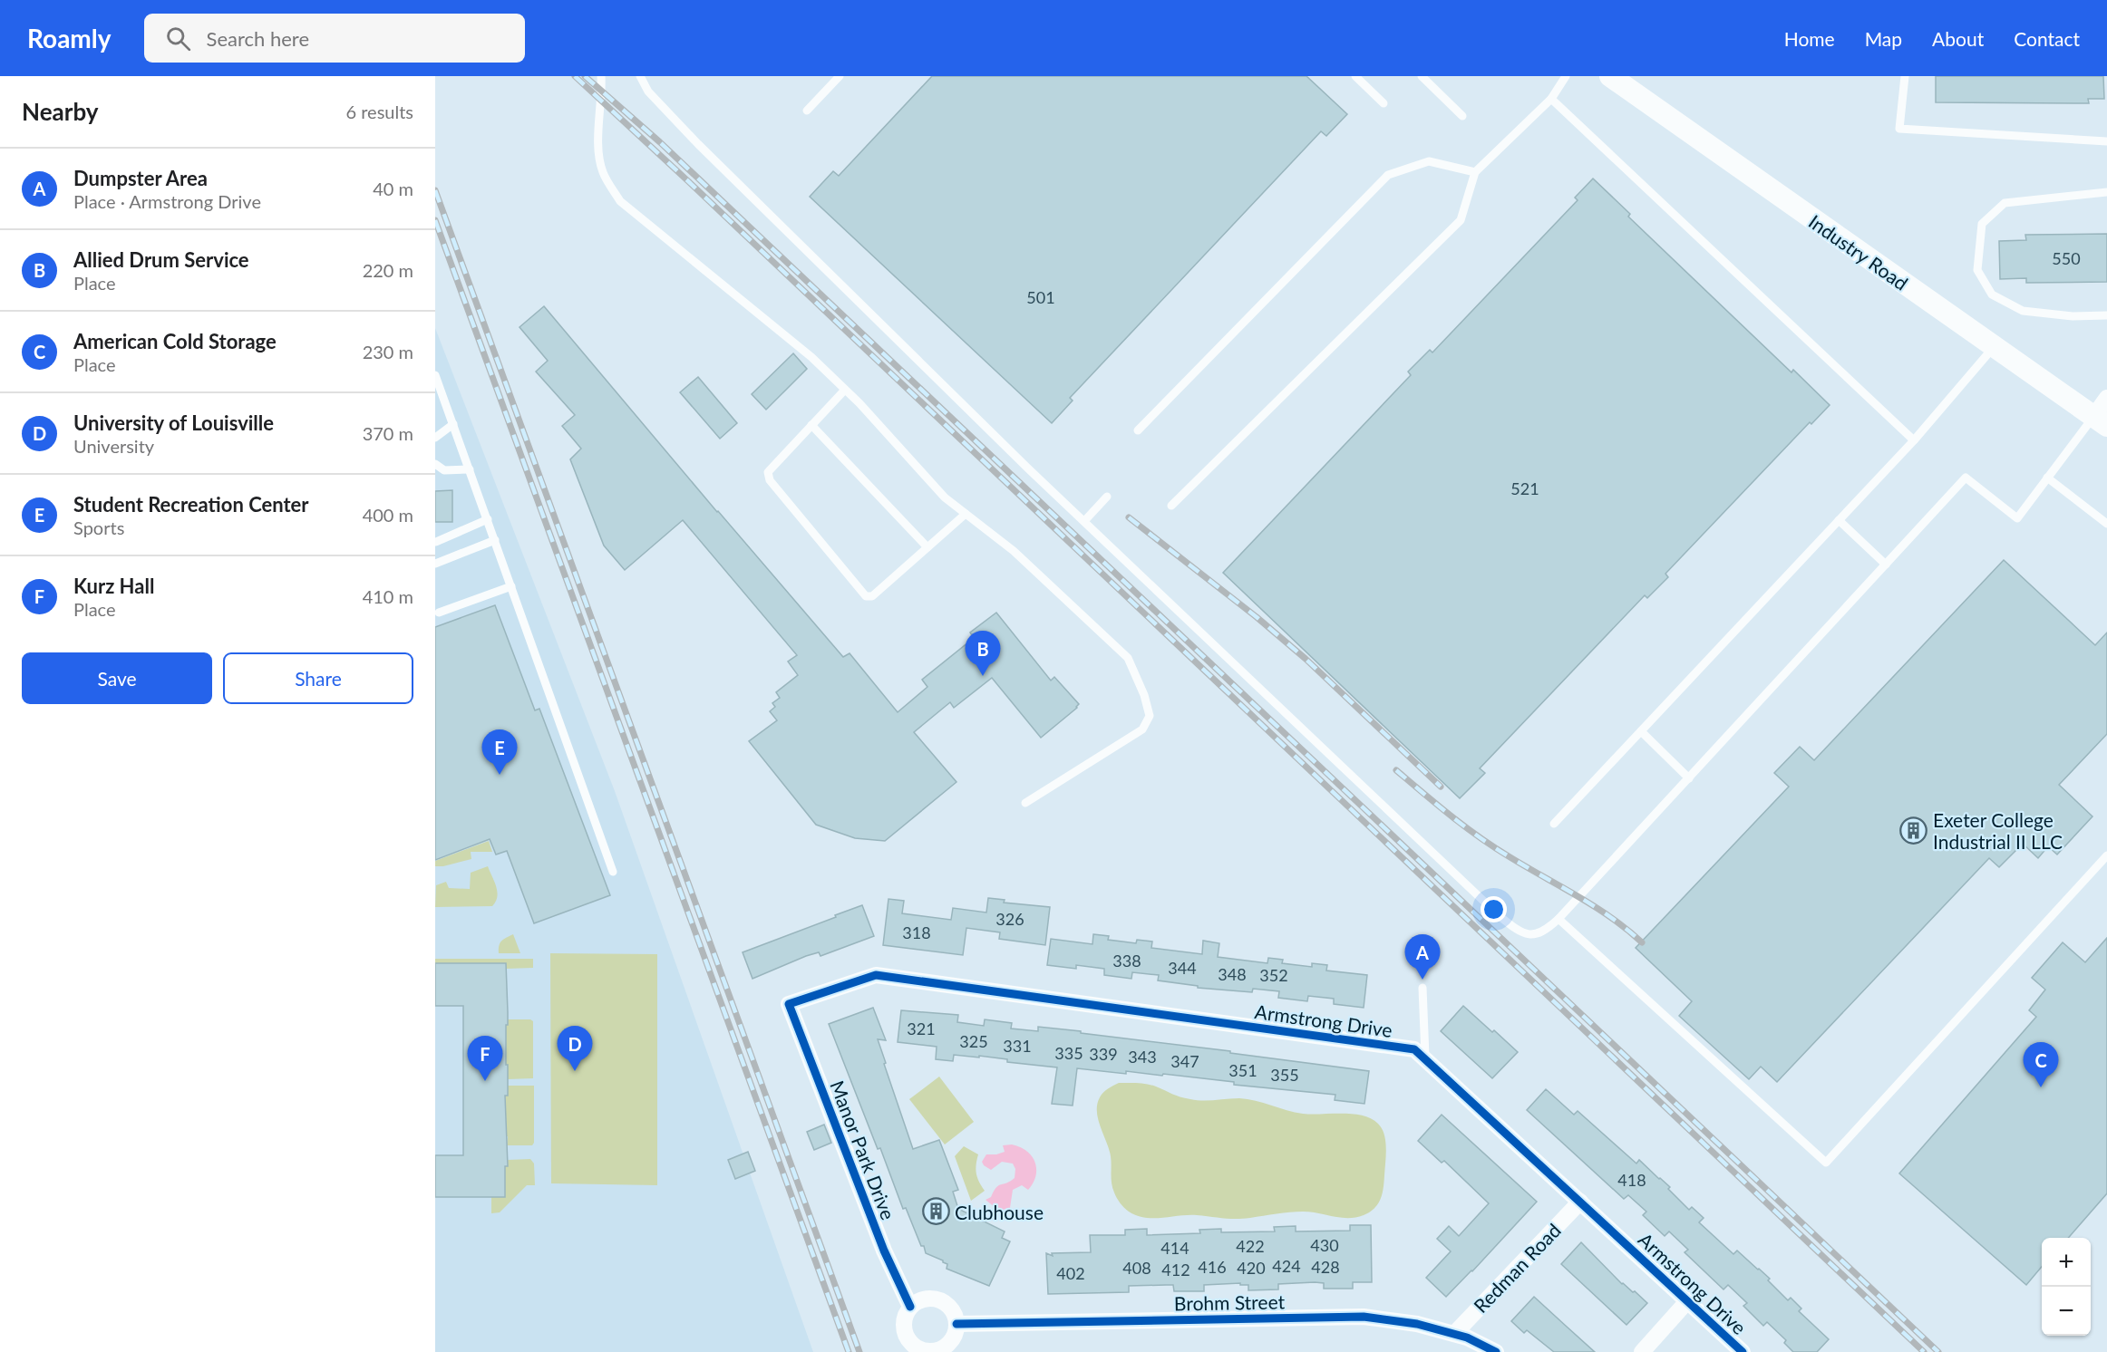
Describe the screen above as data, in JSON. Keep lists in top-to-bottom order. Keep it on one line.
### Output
{"streets":{"main road":["Industry Road"],"street":["Armstrong Drive","Manor Park Drive","Redman Road","Brohm Street"]},"crossings":[["Armstrong Drive","Manor Park Drive"],["Armstrong Drive","Redman Road"],["Manor Park Drive","Brohm Street"],["Redman Road","Brohm Street"]],"places":{"building":["Exeter College Industrial II LLC","Clubhouse"]},"house_numbers":["550","501","521","326","318","338","344","348","352","321","325","331","335","339","343","347","351","355","418","430","422","414","424","416","428","408","420","412","402"],"page":{"header":"Roamly","search":"Search here","nav":["Home","Map","About","Contact"],"heading":["Nearby","6 results"],"list":[{"mark":"A","name":"Dumpster Area","note":"Place · Armstrong Drive","value":"40 m"},{"mark":"B","name":"Allied Drum Service","note":"Place","value":"220 m"},{"mark":"C","name":"American Cold Storage","note":"Place","value":"230 m"},{"mark":"D","name":"University of Louisville","note":"University","value":"370 m"},{"mark":"E","name":"Student Recreation Center","note":"Sports","value":"400 m"},{"mark":"F","name":"Kurz Hall","note":"Place","value":"410 m"}],"pins":["B","E","A","D","F","C"],"buttons":["Save","Share"],"map_buttons":["+","−"]}}
